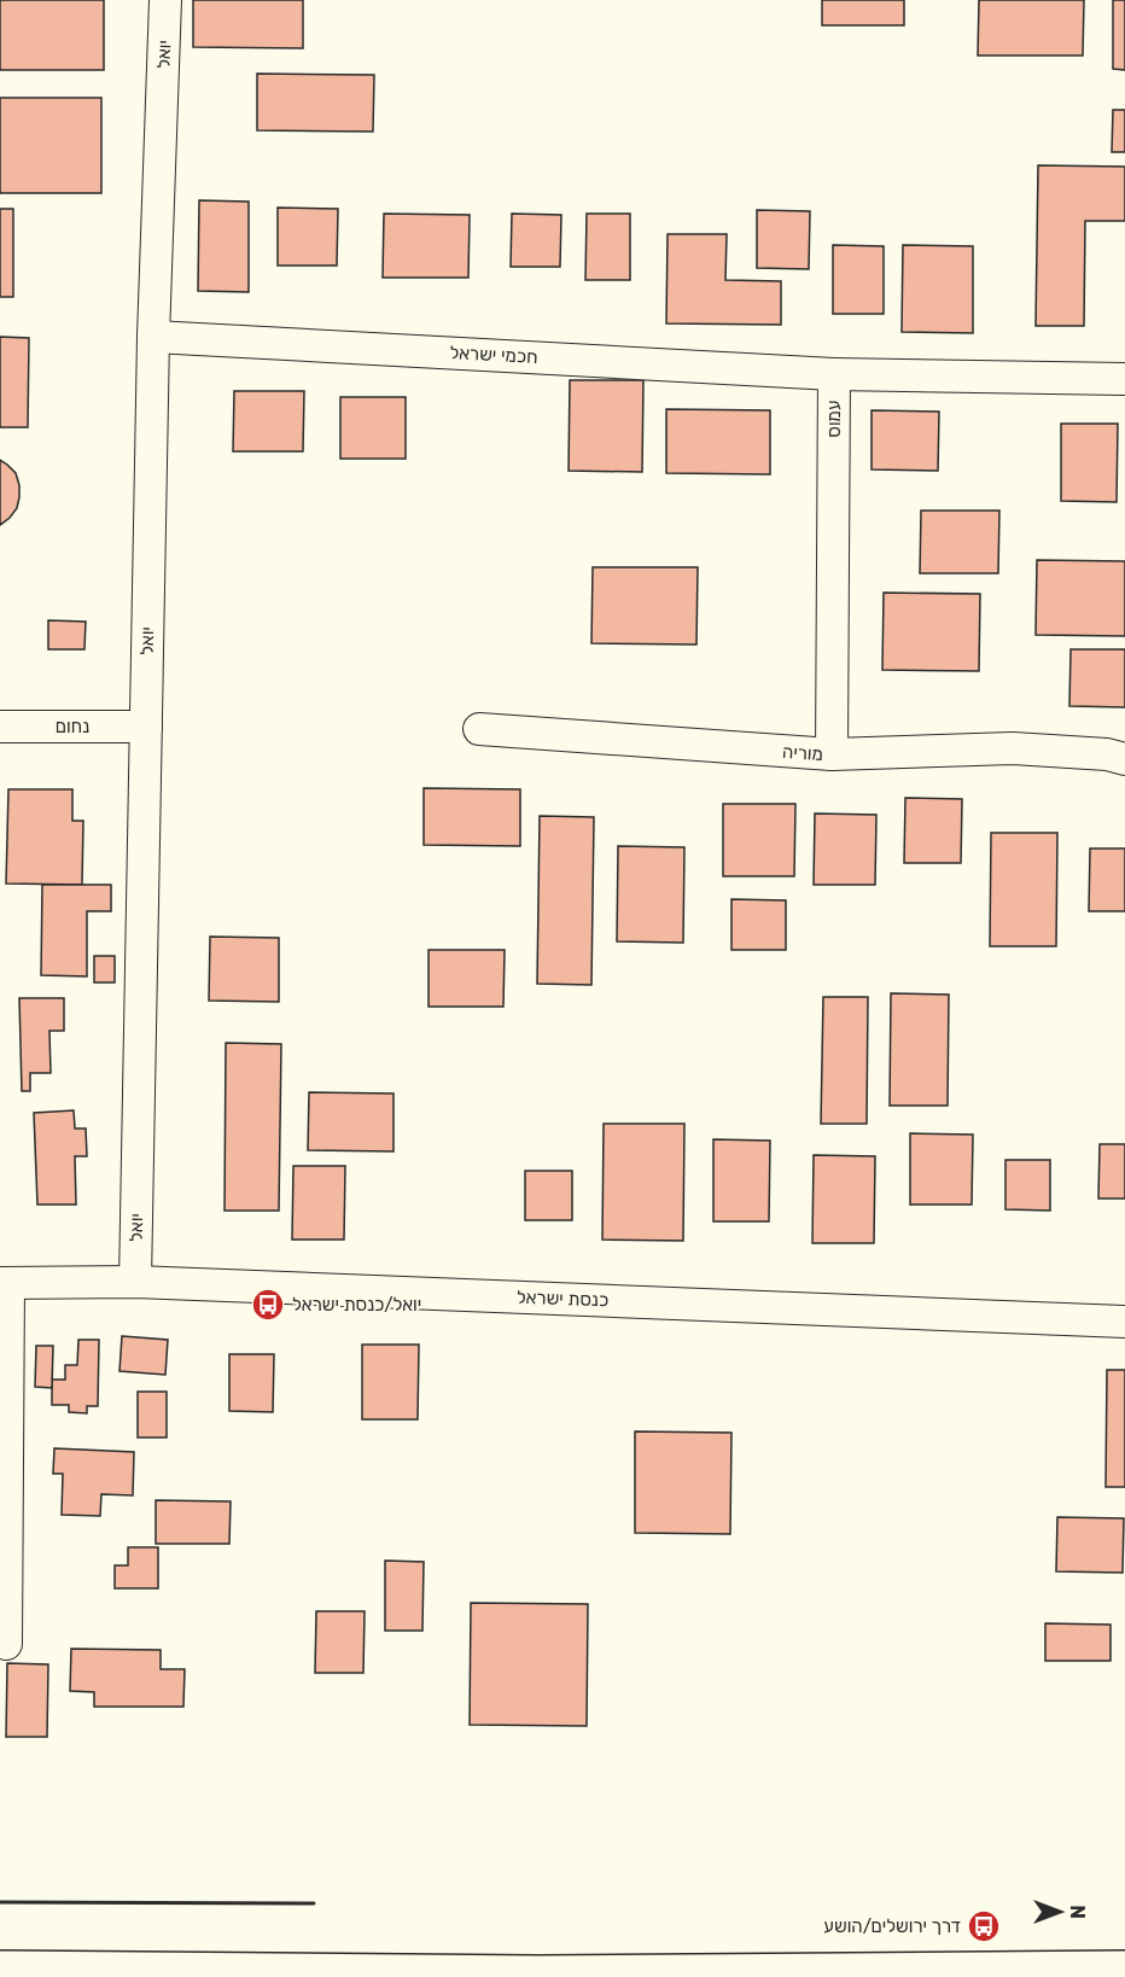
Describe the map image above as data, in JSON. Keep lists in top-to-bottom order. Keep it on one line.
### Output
{"streets":{"street":["יואל","חכמי ישראל","עמוס","נחום","מוריה","כנסת ישראל"]},"crossings":[["יואל","חכמי ישראל"],["יואל","נחום"],["יואל","כנסת ישראל"],["חכמי ישראל","עמוס"],["עמוס","מוריה"]],"places":{"bus stop":["יואל/כנסת ישראל","דרך ירושלים/הושע"]},"north":"right"}
